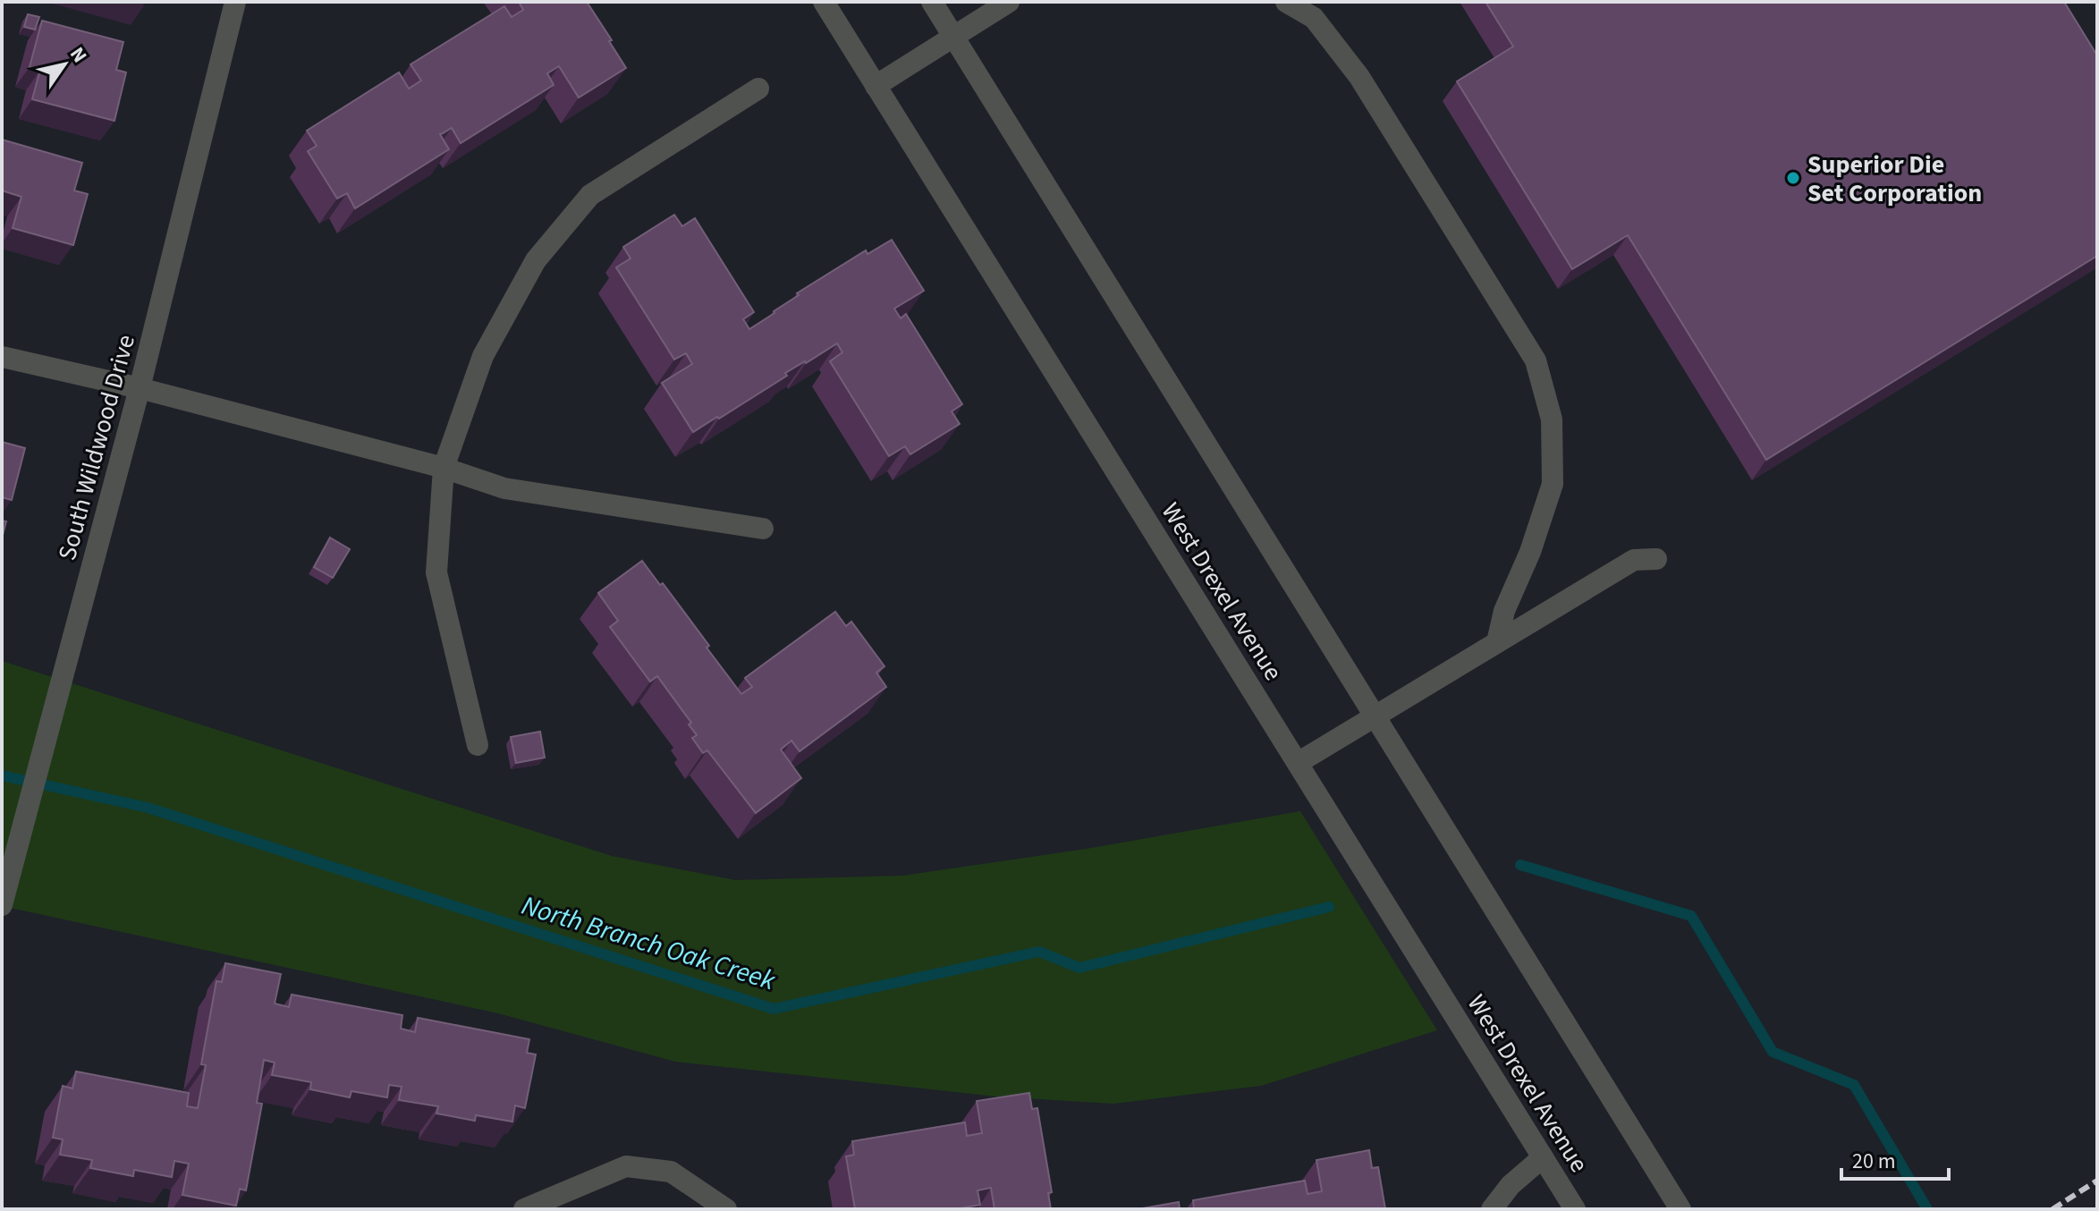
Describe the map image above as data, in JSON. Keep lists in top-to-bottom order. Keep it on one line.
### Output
{"streets":{"street":["South Wildwood Drive","West Drexel Avenue"]},"water":["North Branch Oak Creek"],"places":["Superior Die Set Corporation"],"scale_bar":"20 m","north":"top right"}
